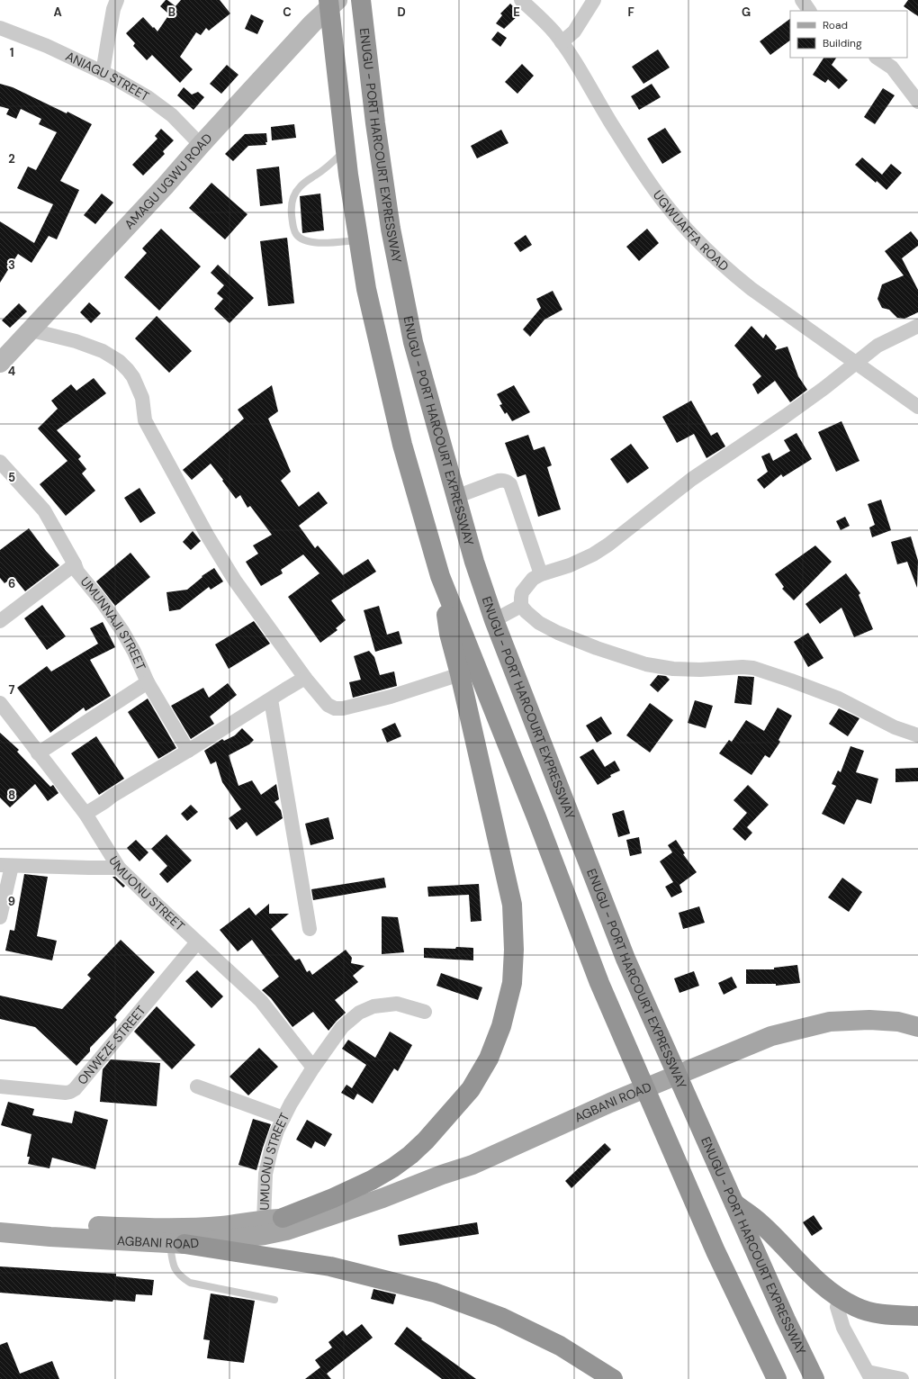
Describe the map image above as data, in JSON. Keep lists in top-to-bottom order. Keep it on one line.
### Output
{"streets":{"highway":["ENUGU - PORT HARCOURT EXPRESSWAY"],"main road":["AGBANI ROAD"],"street":["ANIAGU STREET","AMAGU UGWU ROAD","UGWUAFFA ROAD","UMUNNAJI STREET","UMUONU STREET","ONWEZE STREET"]},"crossings":[["ANIAGU STREET","AMAGU UGWU ROAD"],["UMUNNAJI STREET","UMUONU STREET"],["UMUONU STREET","ONWEZE STREET"],["UMUONU STREET","AGBANI ROAD"]],"legend":["Road","Building"],"grid":{"columns":["A","B","C","D","E","F","G"],"rows":["1","2","3","4","5","6","7","8","9"]}}
